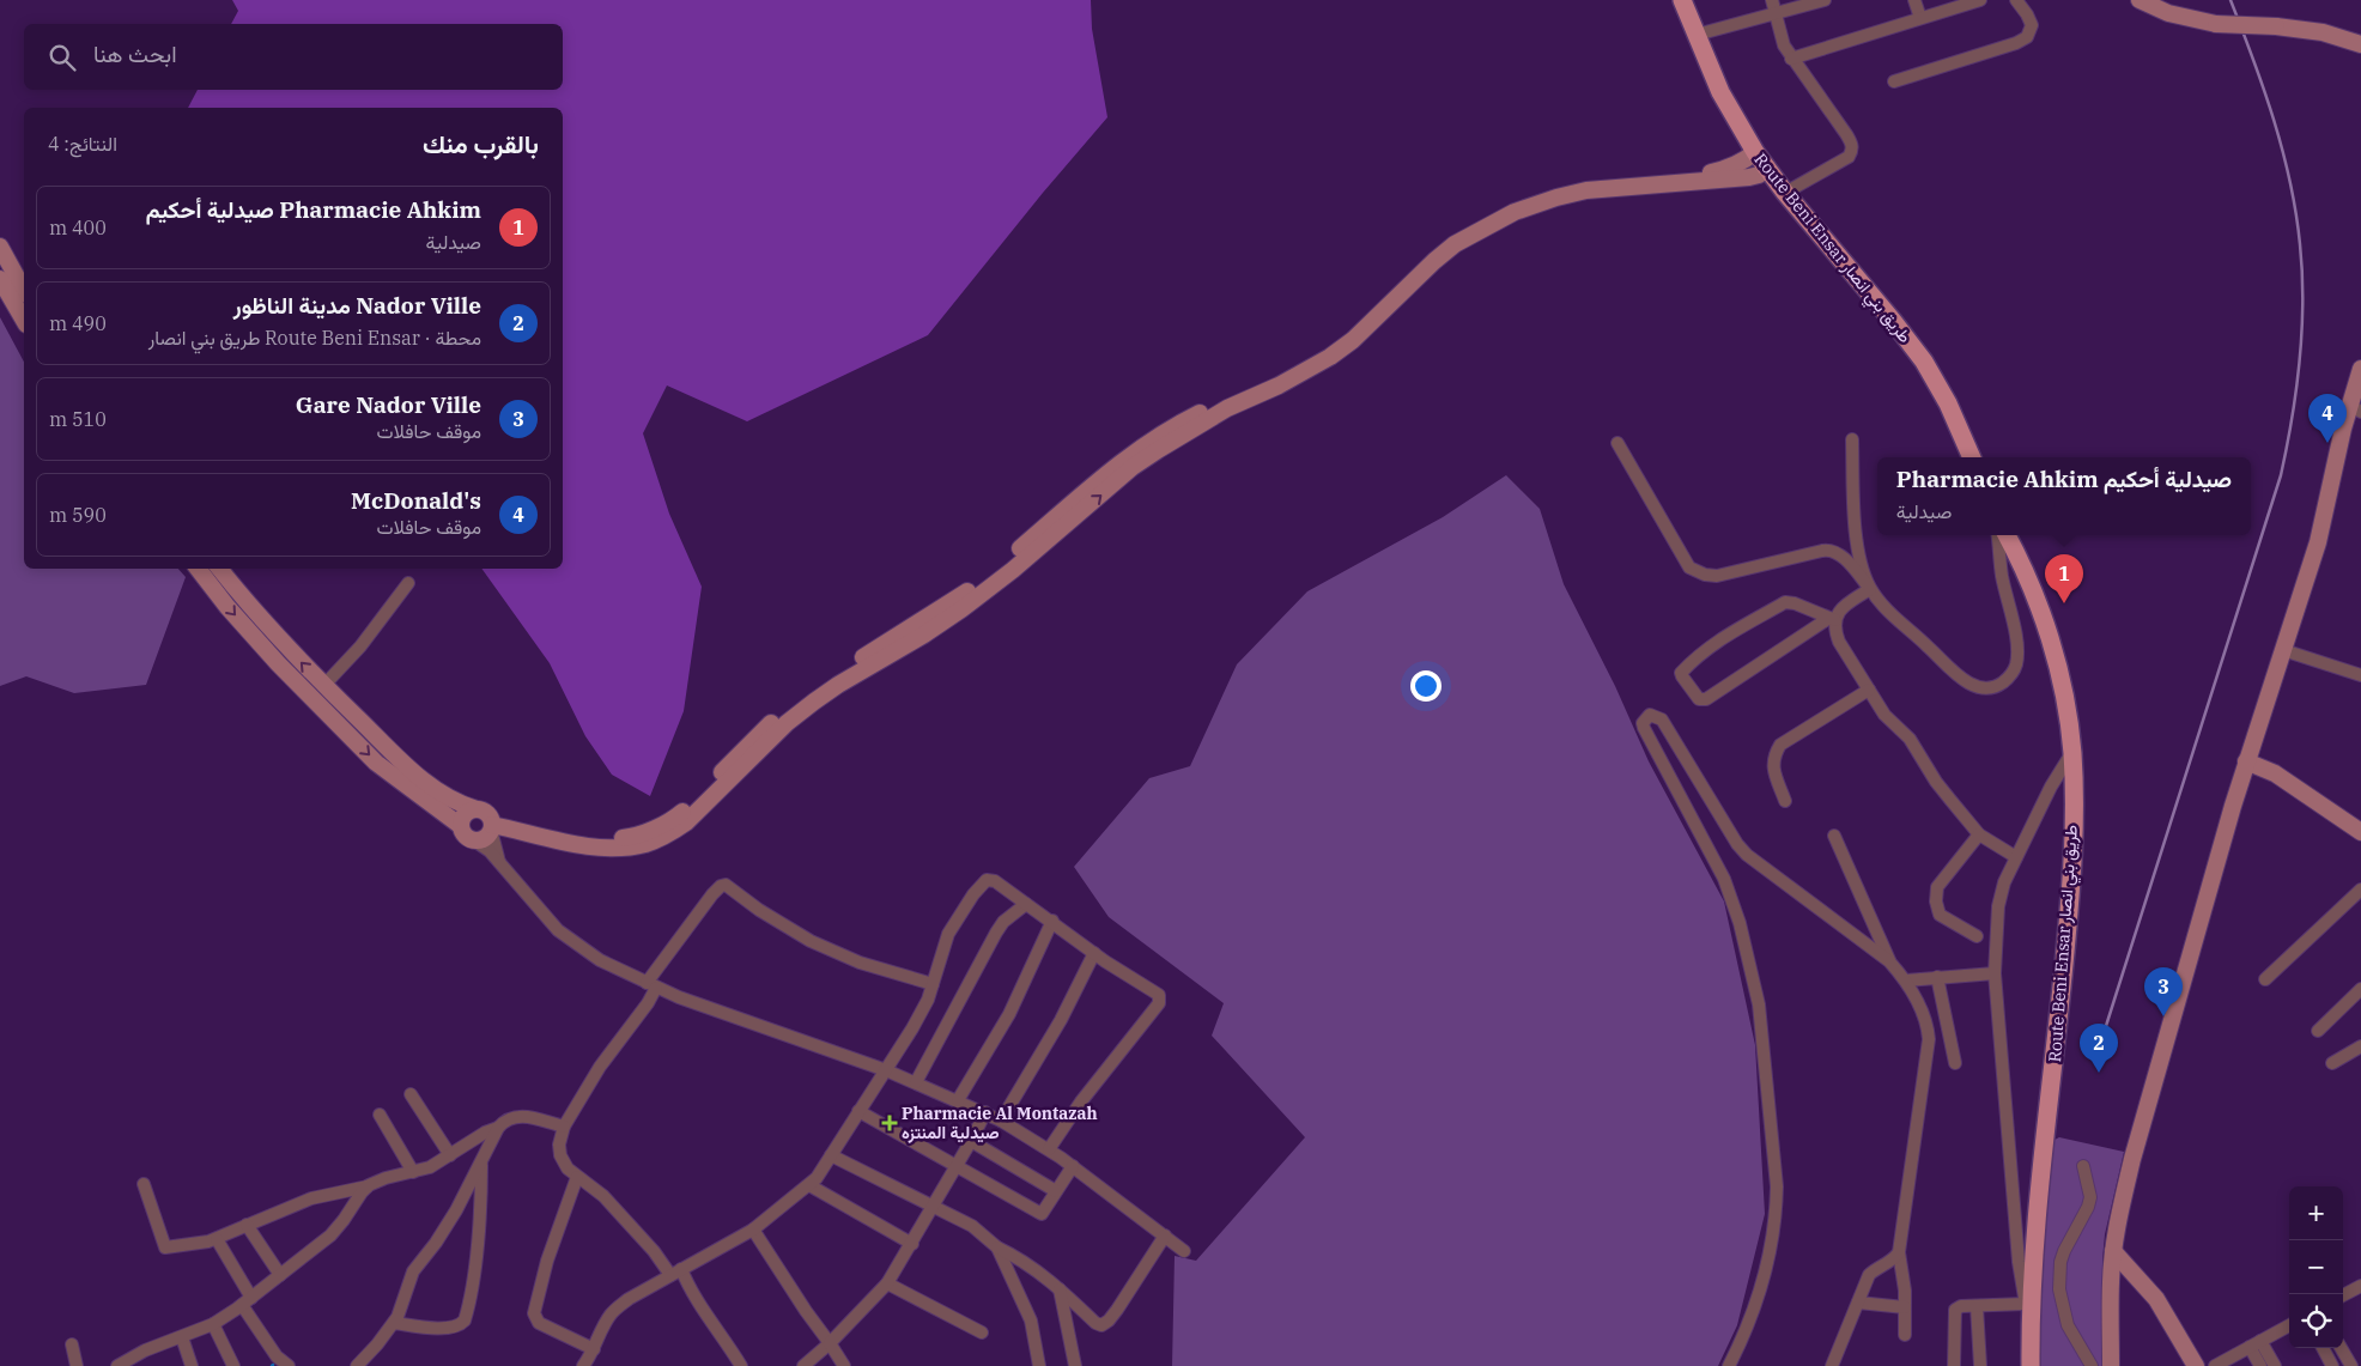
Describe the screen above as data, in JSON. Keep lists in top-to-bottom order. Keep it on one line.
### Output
{"streets":{"main road":["Route Beni Ensar طريق بني انصار"]},"places":{"health":["Pharmacie Al Montazah صيدلية المنتزه"]},"page":{"search":"ابحث هنا","heading":["بالقرب منك","النتائج: 4"],"list":[{"mark":"1","name":"Pharmacie Ahkim صيدلية أحكيم","note":"صيدلية","value":"400 m"},{"mark":"2","name":"Nador Ville مدينة الناظور","note":"محطة · Route Beni Ensar طريق بني انصار","value":"490 m"},{"mark":"3","name":"Gare Nador Ville","note":"موقف حافلات","value":"510 m"},{"mark":"4","name":"McDonald's","note":"موقف حافلات","value":"590 m"}],"pins":["4","1","3","2"],"popup":["Pharmacie Ahkim صيدلية أحكيم","صيدلية"],"map_buttons":["+","−"]}}
